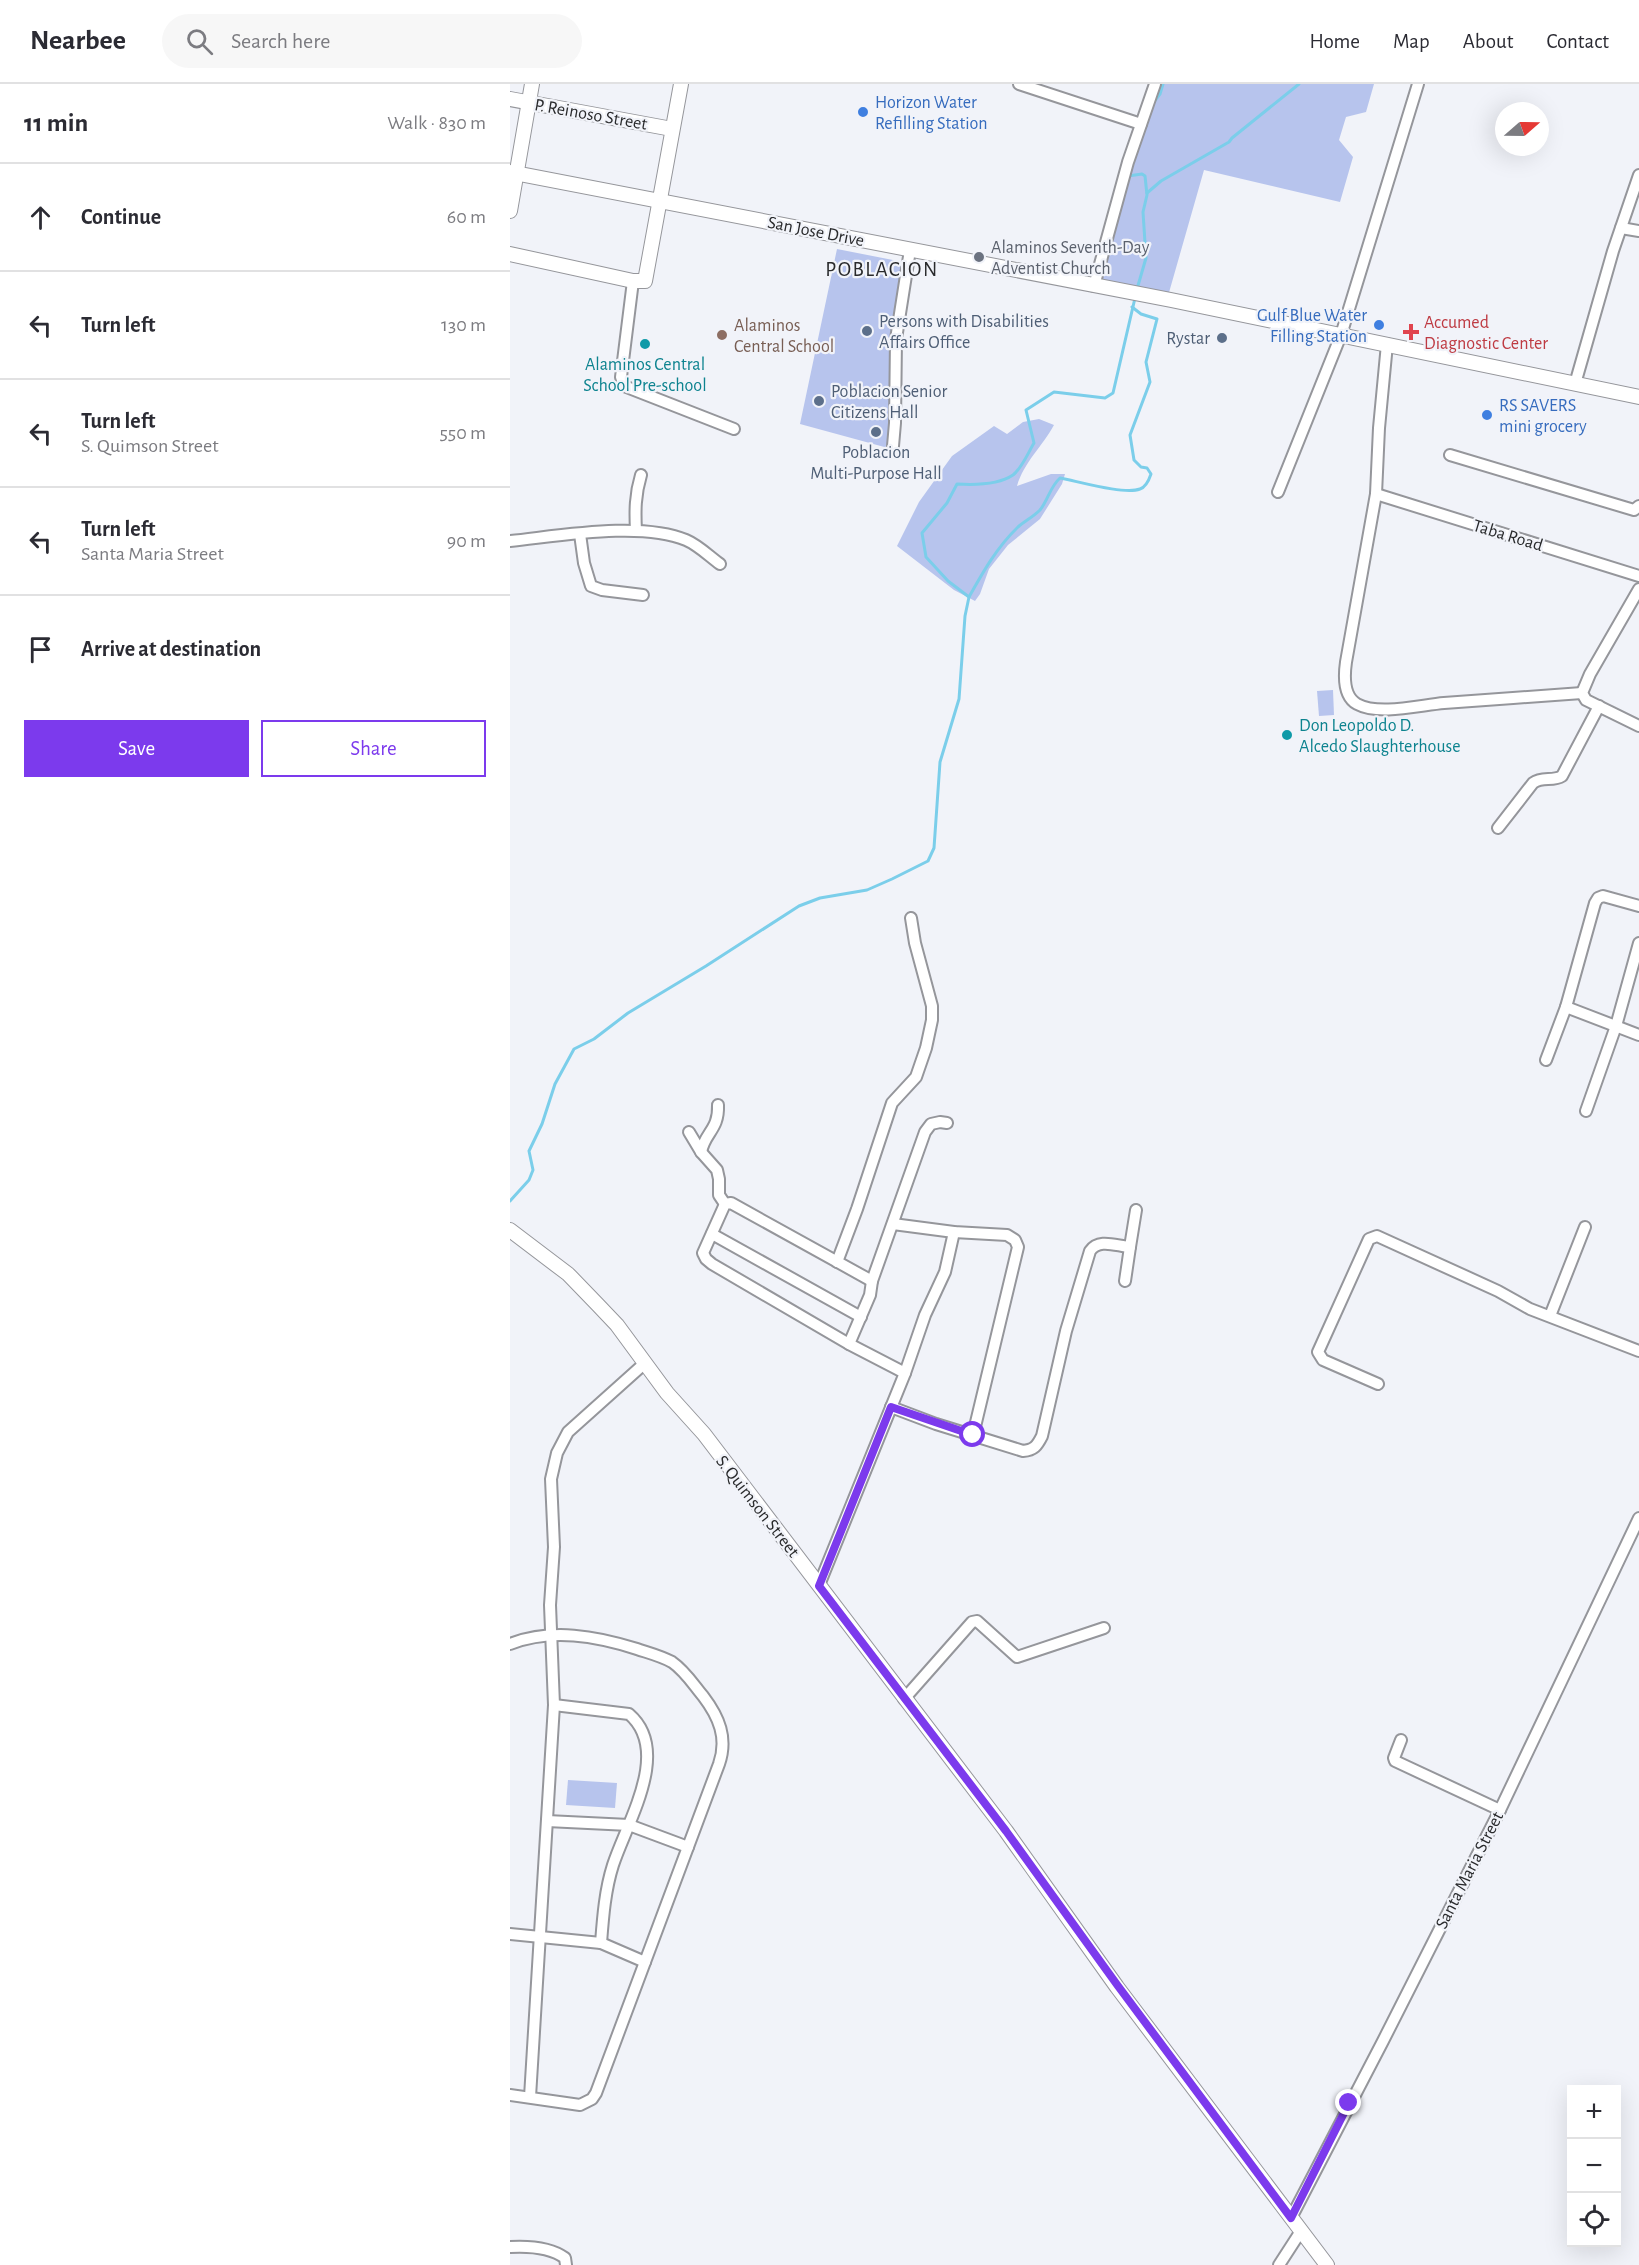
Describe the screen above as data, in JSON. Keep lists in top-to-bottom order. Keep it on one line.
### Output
{"streets":{"street":["P. Reinoso Street","San Jose Drive","Taba Road","S. Quimson Street","Santa Maria Street"]},"crossings":[["S. Quimson Street","Santa Maria Street"]],"districts":["POBLACION"],"places":{"other":["Horizon Water Refilling Station","Alaminos Seventh-Day Adventist Church","Gulf Blue Water Filling Station","Persons with Disabilities Affairs Office","Alaminos Central School","Rystar","Alaminos Central School Pre-school","Poblacion Senior Citizens Hall","RS SAVERS mini grocery","Poblacion Multi-Purpose Hall","Don Leopoldo D. Alcedo Slaughterhouse"],"health":["Accumed Diagnostic Center"]},"north":"right","page":{"header":"Nearbee","search":"Search here","nav":["Home","Map","About","Contact"],"heading":["11 min","Walk · 830 m"],"list":[["Continue","60 m"],["Turn left","130 m"],["Turn left","S. Quimson Street","550 m"],["Turn left","Santa Maria Street","90 m"],"Arrive at destination"],"buttons":["Save","Share"],"map_buttons":["+","−"]}}
